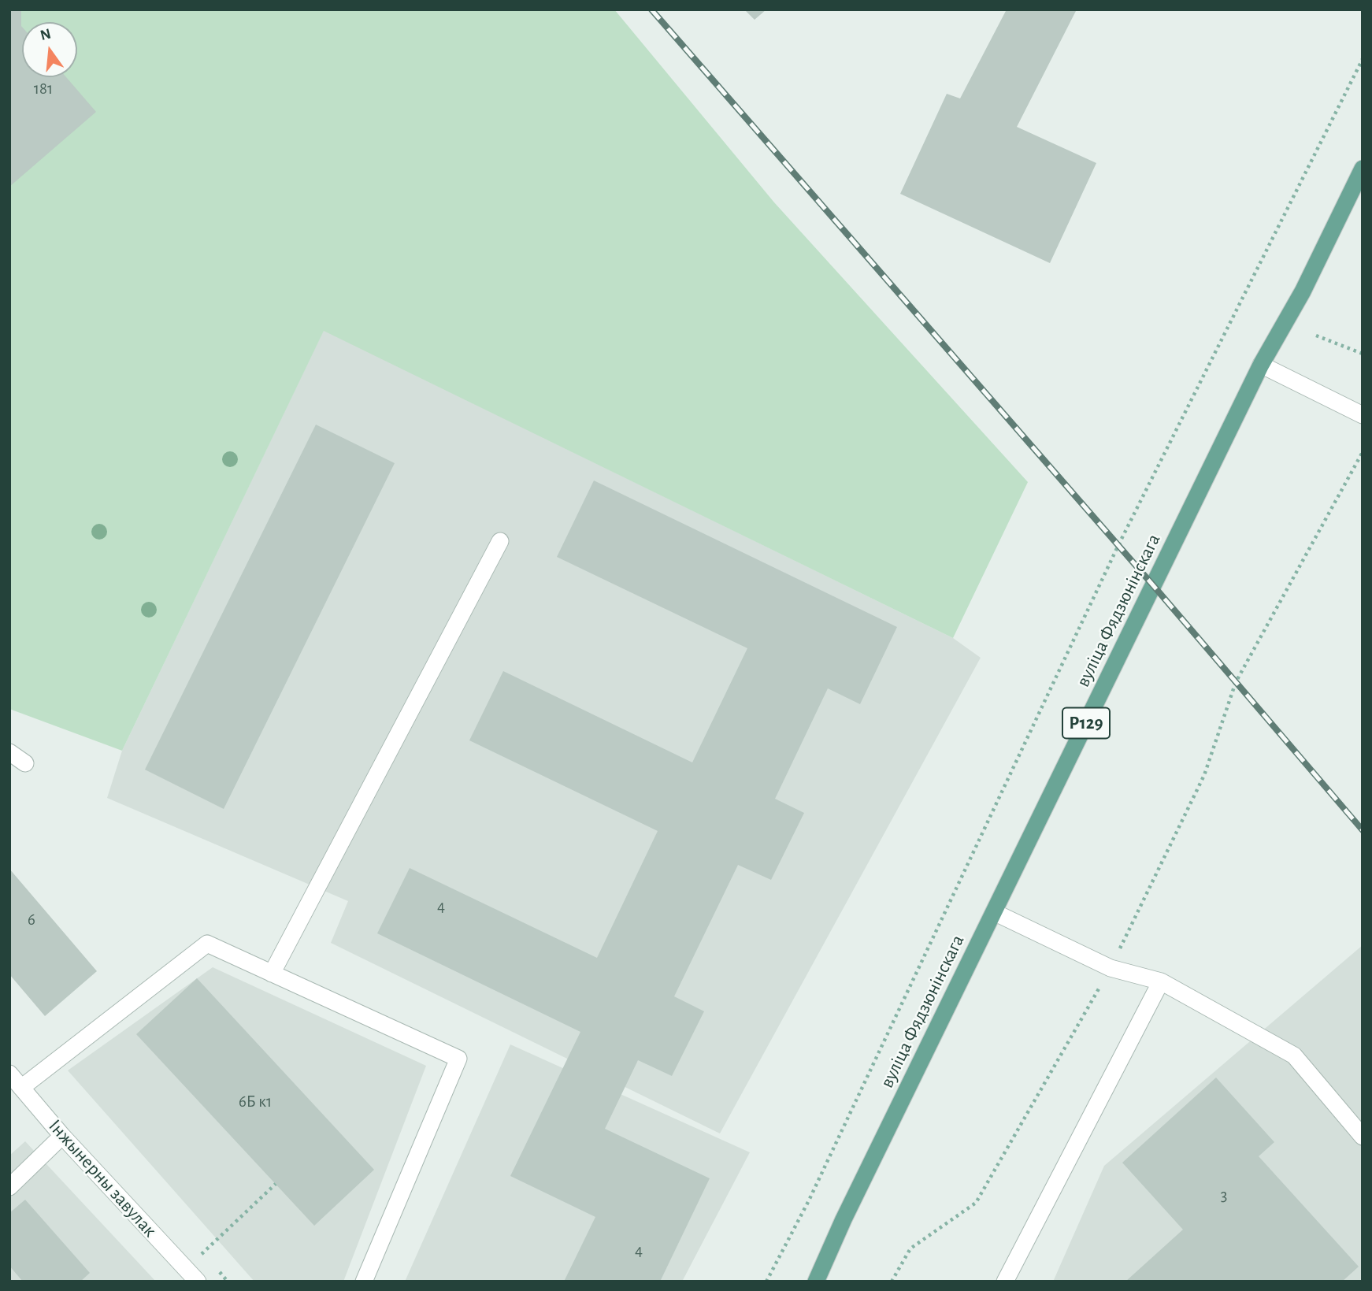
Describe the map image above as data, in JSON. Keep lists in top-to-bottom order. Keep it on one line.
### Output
{"streets":{"main road":["вуліца Фядзюнінскага","Р129"],"street":["Інжынерны завулак"]},"house_numbers":["181","4","6","6Б к1","3","4"],"north":"top"}
